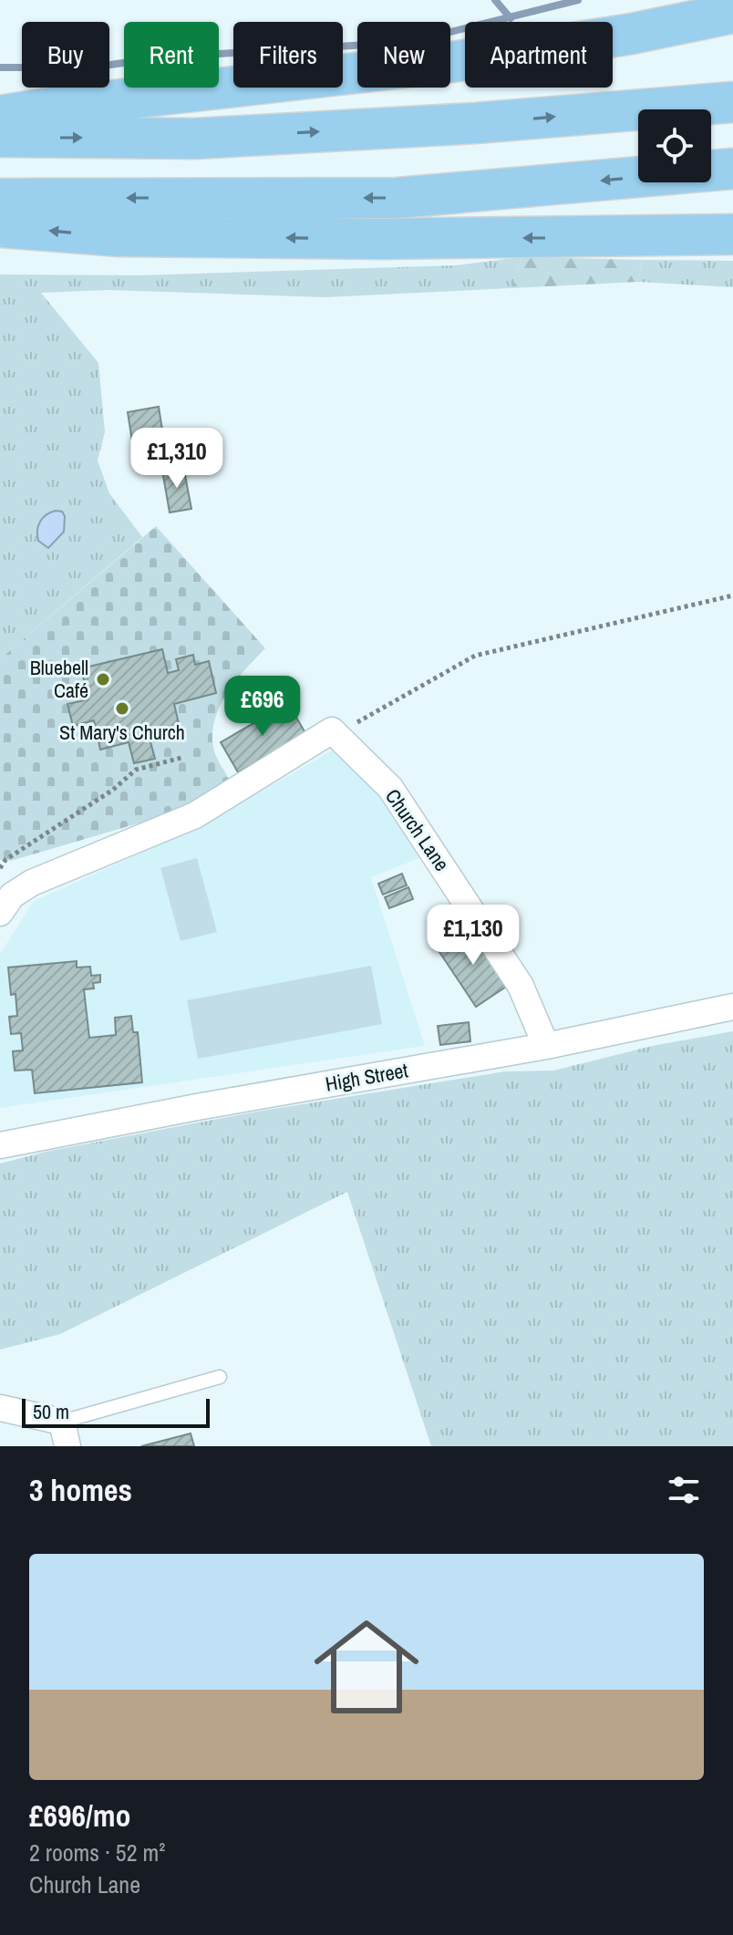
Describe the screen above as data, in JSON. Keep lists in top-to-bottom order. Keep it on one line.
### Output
{"streets":{"street":["Church Lane","High Street"]},"crossings":[["Church Lane","High Street"]],"places":["Bluebell Café","St Mary's Church"],"scale_bar":"50 m","page":{"chip":["Buy","Rent","Filters","New","Apartment"],"price":["£1,310","£696","£1,130"],"scale":"50 m","heading":"3 homes","list":[{"name":"£696/mo","note":"2 rooms · 52 m² · Church Lane"}]}}
